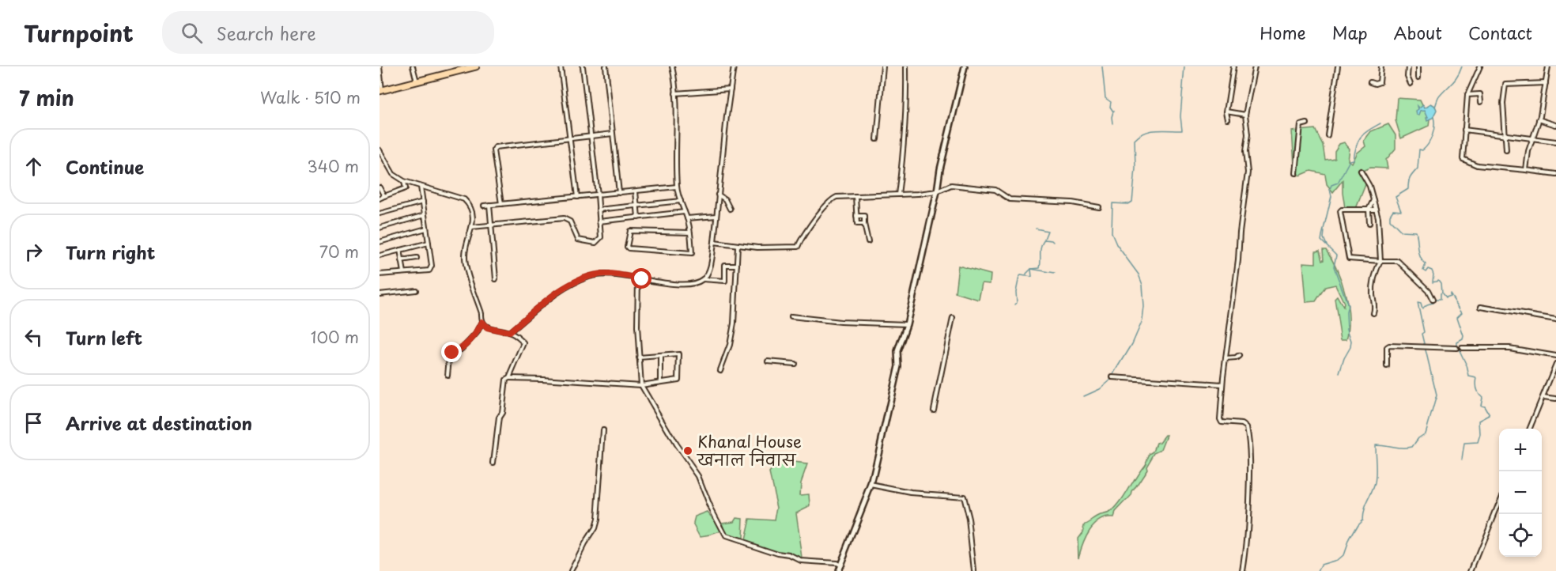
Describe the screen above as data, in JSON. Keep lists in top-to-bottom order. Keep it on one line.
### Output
{"places":["Khanal House खनाल निवास"],"page":{"header":"Turnpoint","search":"Search here","nav":["Home","Map","About","Contact"],"heading":["7 min","Walk · 510 m"],"list":[["Continue","340 m"],["Turn right","70 m"],["Turn left","100 m"],"Arrive at destination"],"map_buttons":["+","−"]}}
